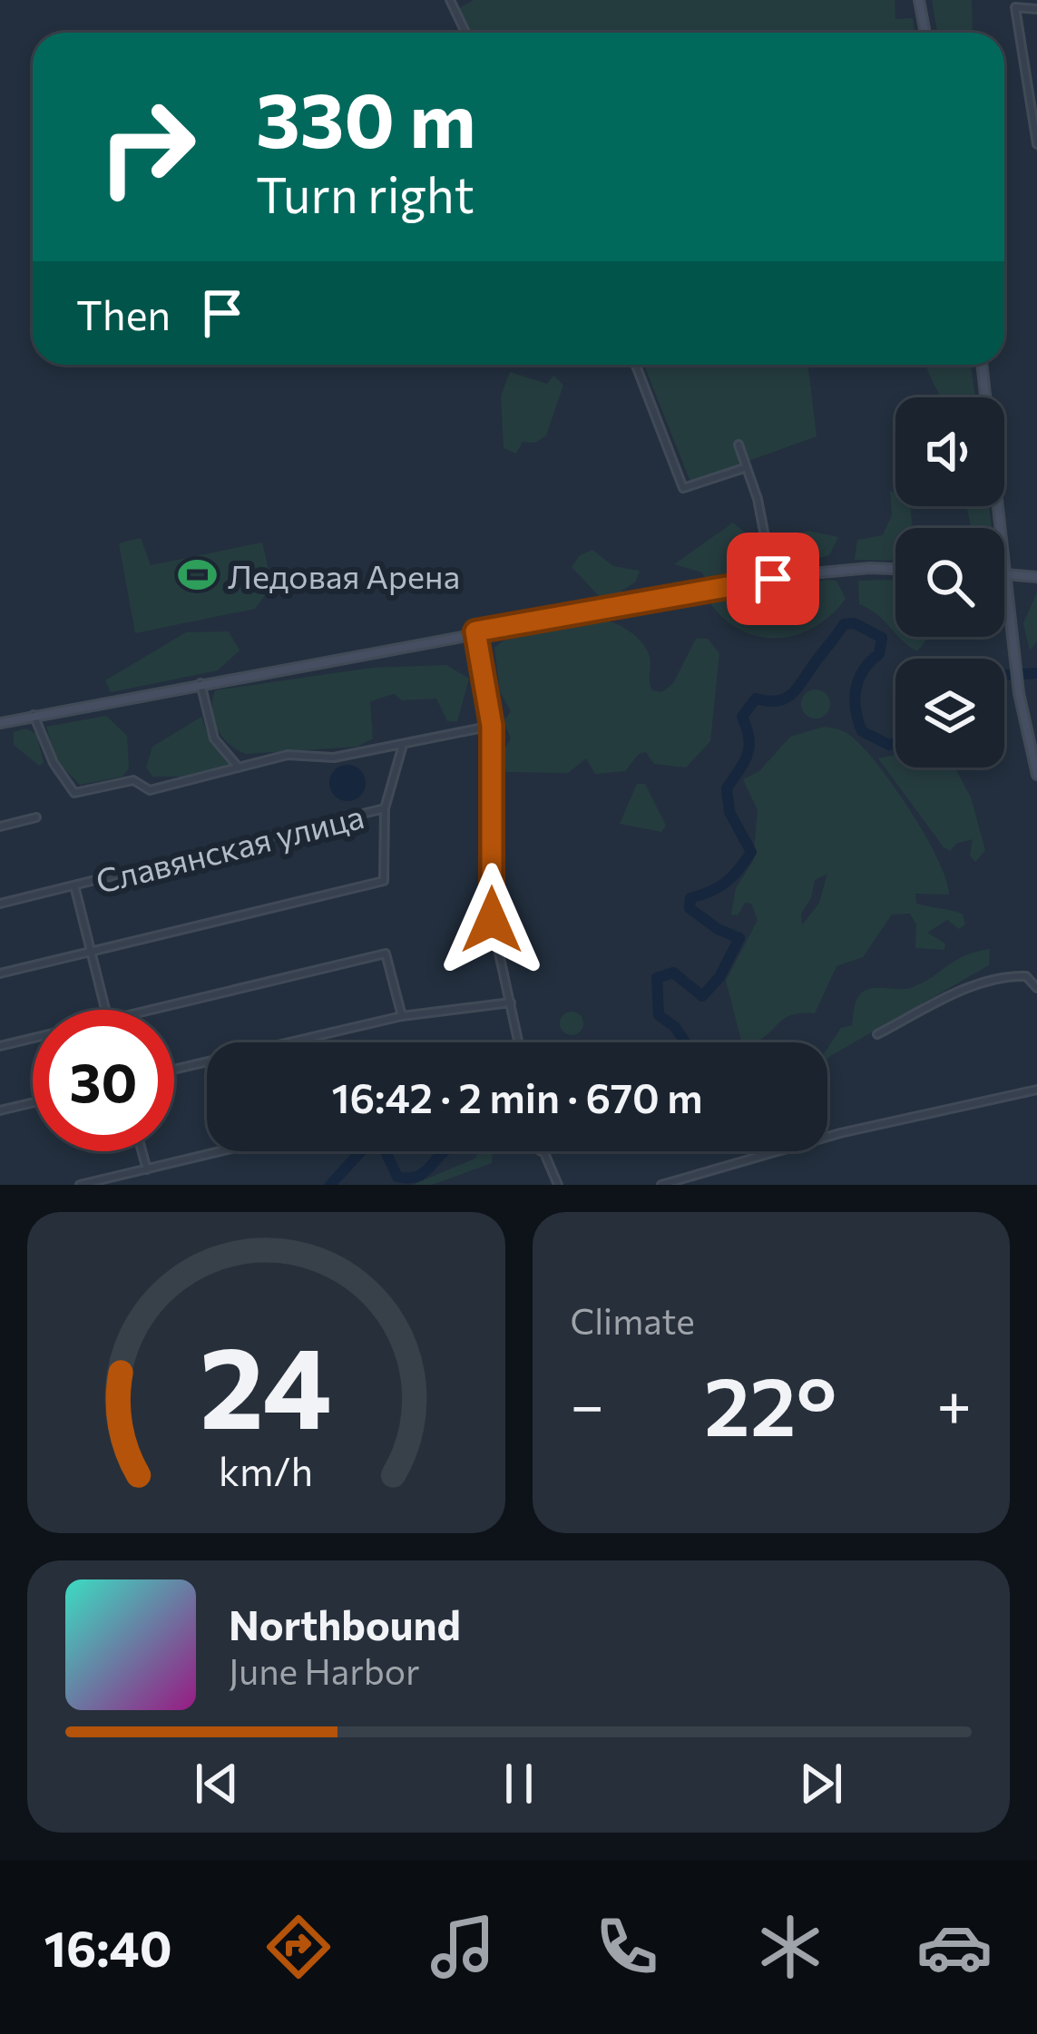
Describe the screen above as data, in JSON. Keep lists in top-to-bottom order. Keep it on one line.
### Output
{"streets":{"street":["Славянская улица"]},"places":{"sports":["Ледовая Арена"]},"page":{"turn":["330 m","Turn right"],"then":"Then","limit":"30","trip":"16:42 · 2 min · 670 m","tile":"Climate","heat":["−","22°","+"],"song":["Northbound","June Harbor"],"tabs":"16:40","gauge":["24","km/h"]}}
